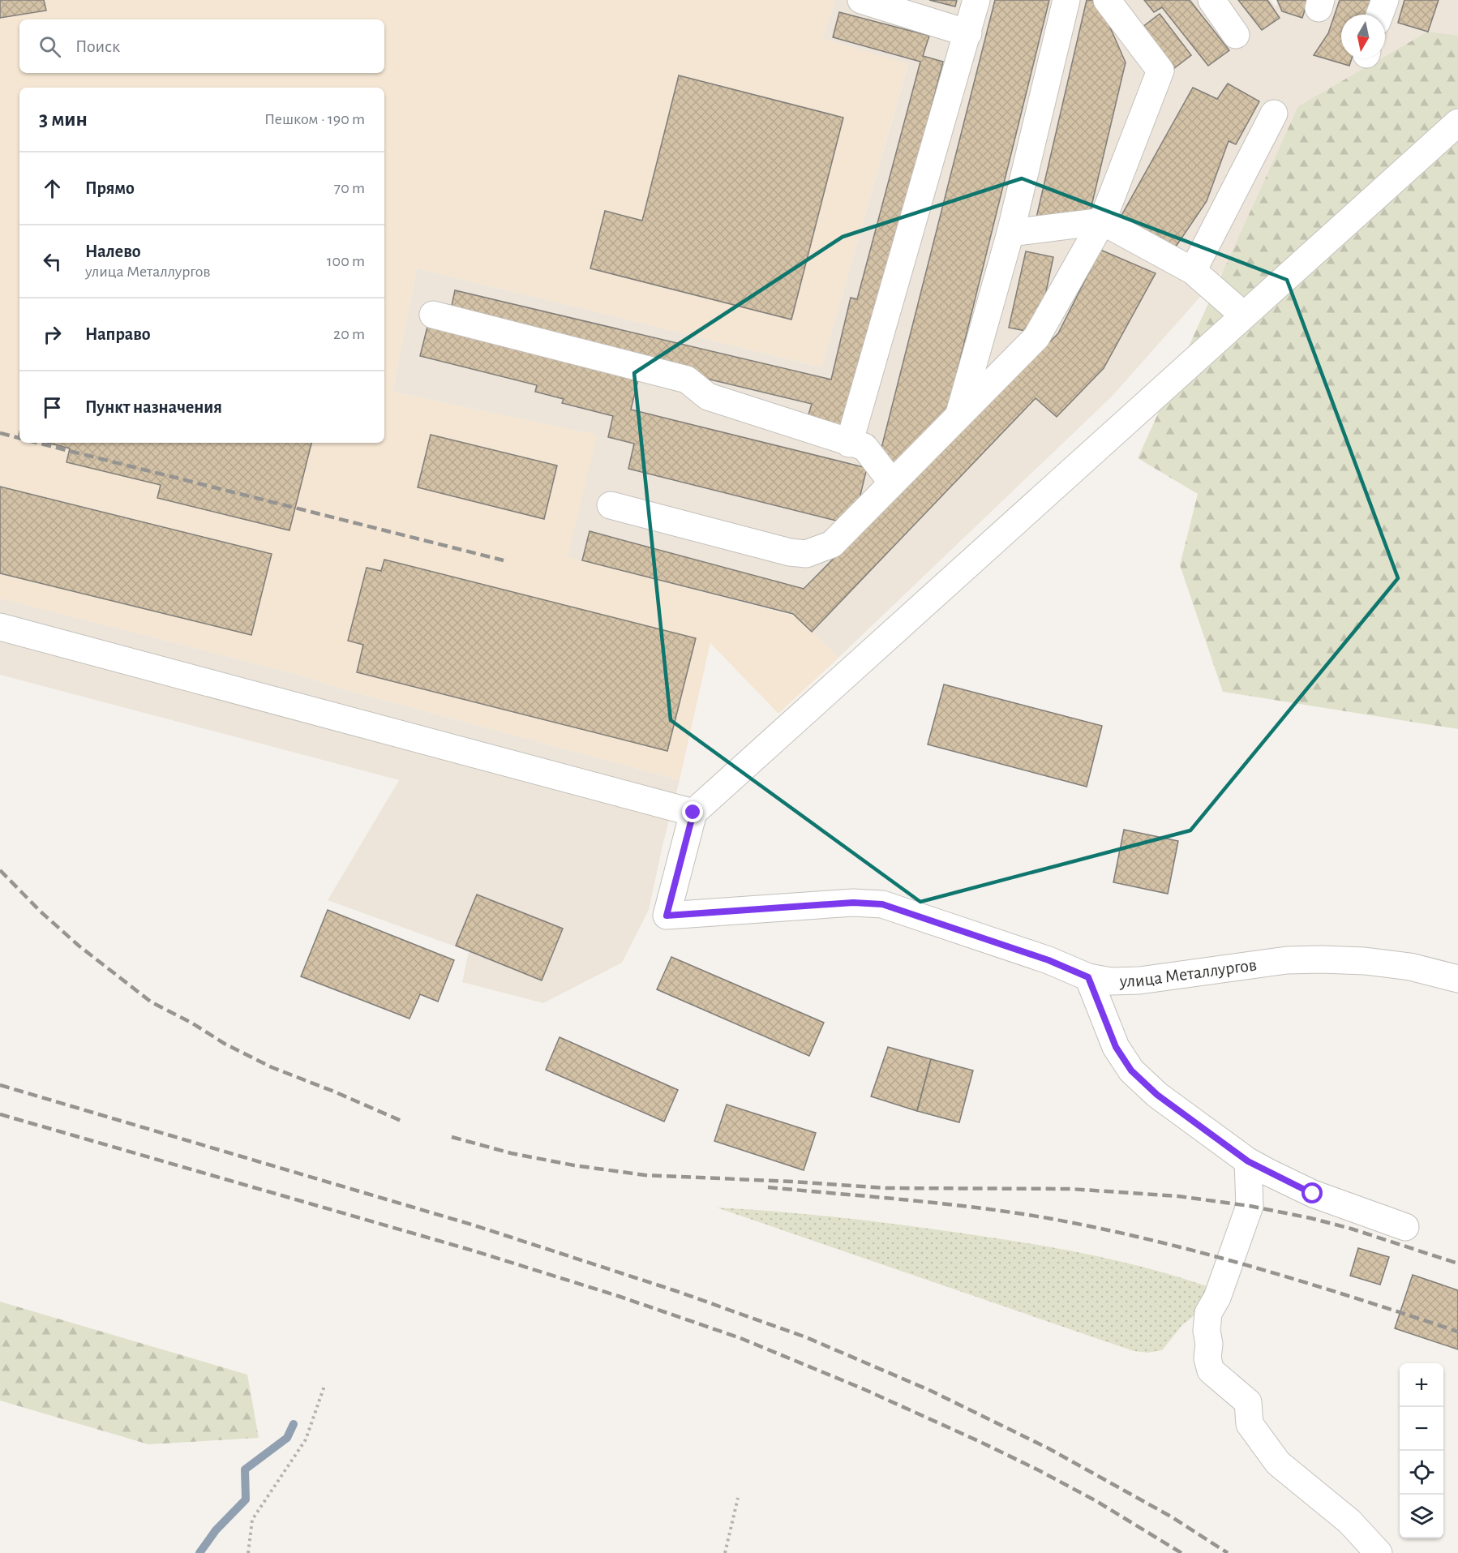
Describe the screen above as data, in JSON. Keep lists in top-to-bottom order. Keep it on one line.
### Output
{"streets":{"street":["улица Металлургов"]},"north":"bottom","page":{"search":"Поиск","heading":["3 мин","Пешком · 190 m"],"list":[["Прямо","70 m"],["Налево","улица Металлургов","100 m"],["Направо","20 m"],"Пункт назначения"],"map_buttons":["+","−"]}}
